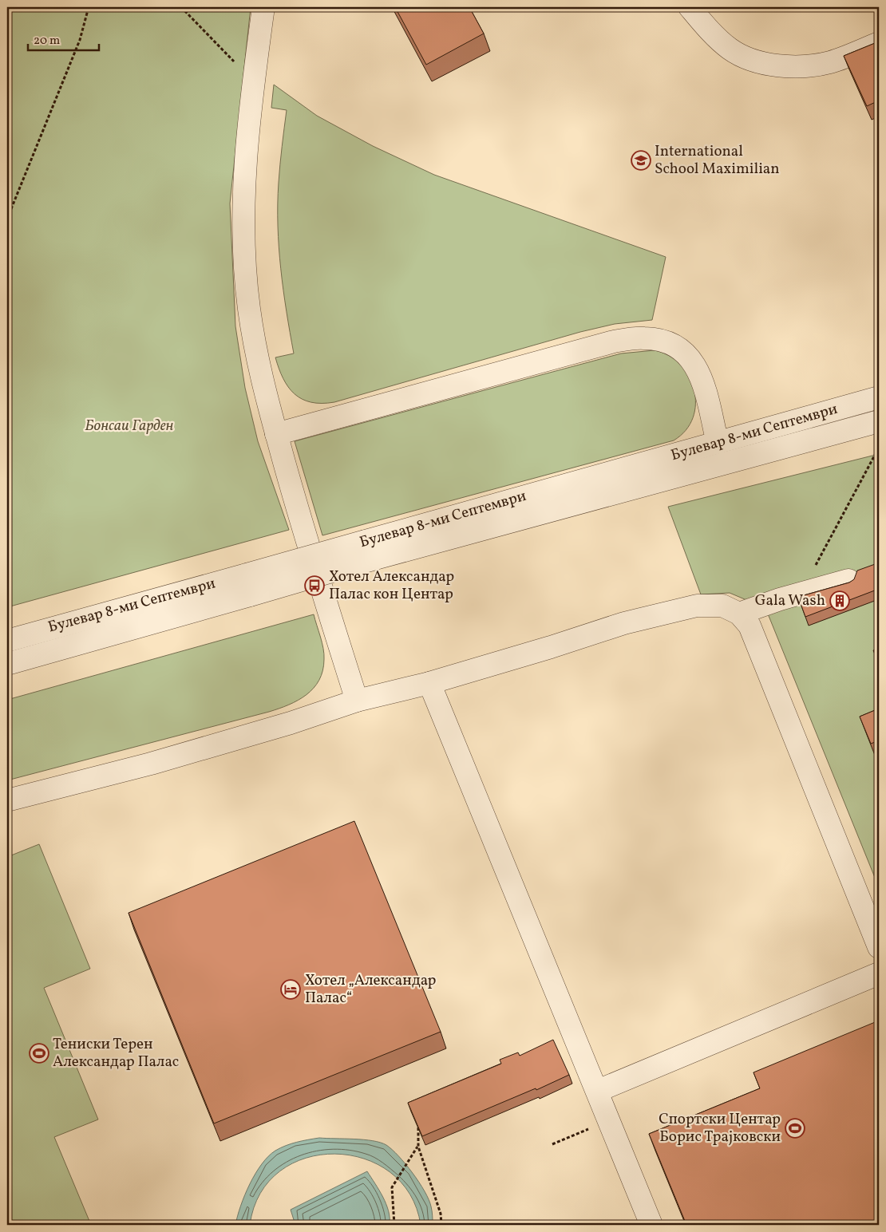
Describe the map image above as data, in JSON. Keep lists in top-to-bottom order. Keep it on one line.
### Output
{"streets":{"street":["Булевар 8-ми Септември"]},"parks":["Бонсаи Гарден"],"places":{"school or university":["International School Maximilian"],"bus stop":["Хотел Александар Палас кон Центар"],"building":["Gala Wash"],"hotel":["Хотел „Александар Палас“"],"sports":["Тениски Терен Александар Палас","Спортски Центар Борис Трајковски"]},"scale_bar":"20 m"}
